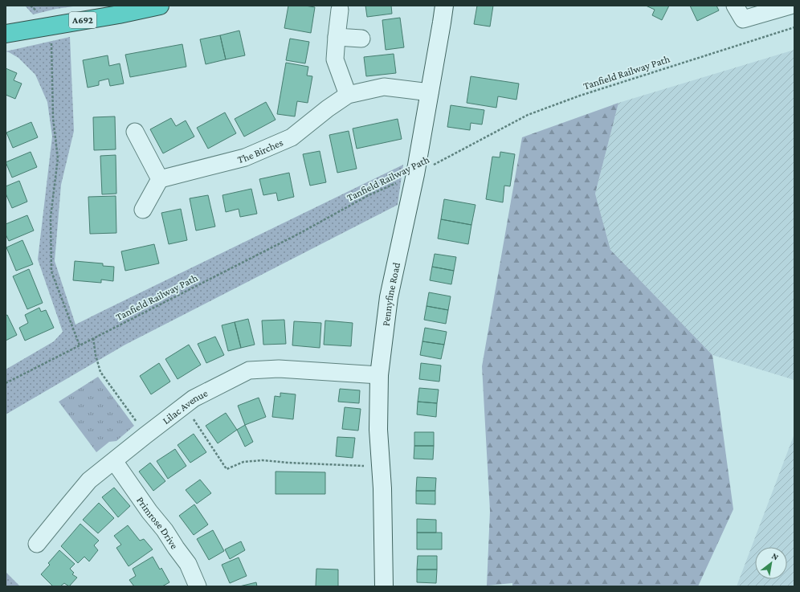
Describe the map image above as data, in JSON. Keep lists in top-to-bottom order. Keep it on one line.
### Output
{"streets":{"highway":["A692"],"street":["The Birches","Pennyfine Road","Lilac Avenue","Primrose Drive"],"path":["Tanfield Railway Path"]},"crossings":[["Tanfield Railway Path","Pennyfine Road"],["The Birches","Pennyfine Road"],["Pennyfine Road","Lilac Avenue"],["Lilac Avenue","Primrose Drive"]],"north":"top right"}
